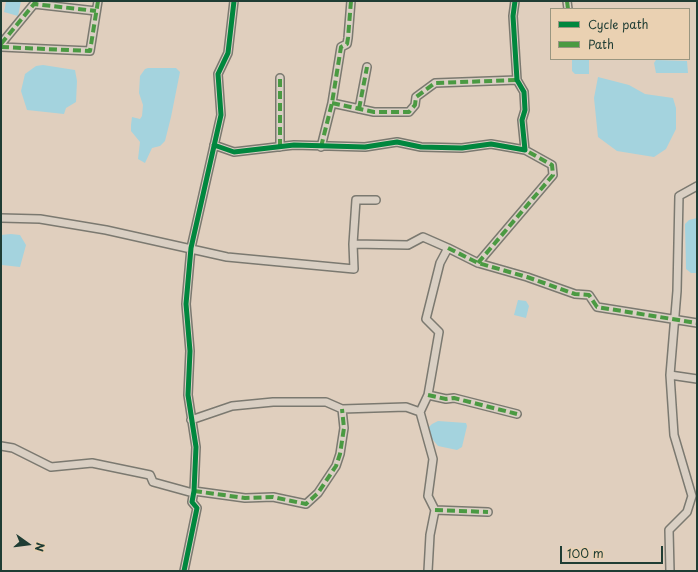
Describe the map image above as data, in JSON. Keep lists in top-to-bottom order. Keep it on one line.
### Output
{"legend":["Cycle path","Path"],"scale_bar":"100 m","north":"right"}
